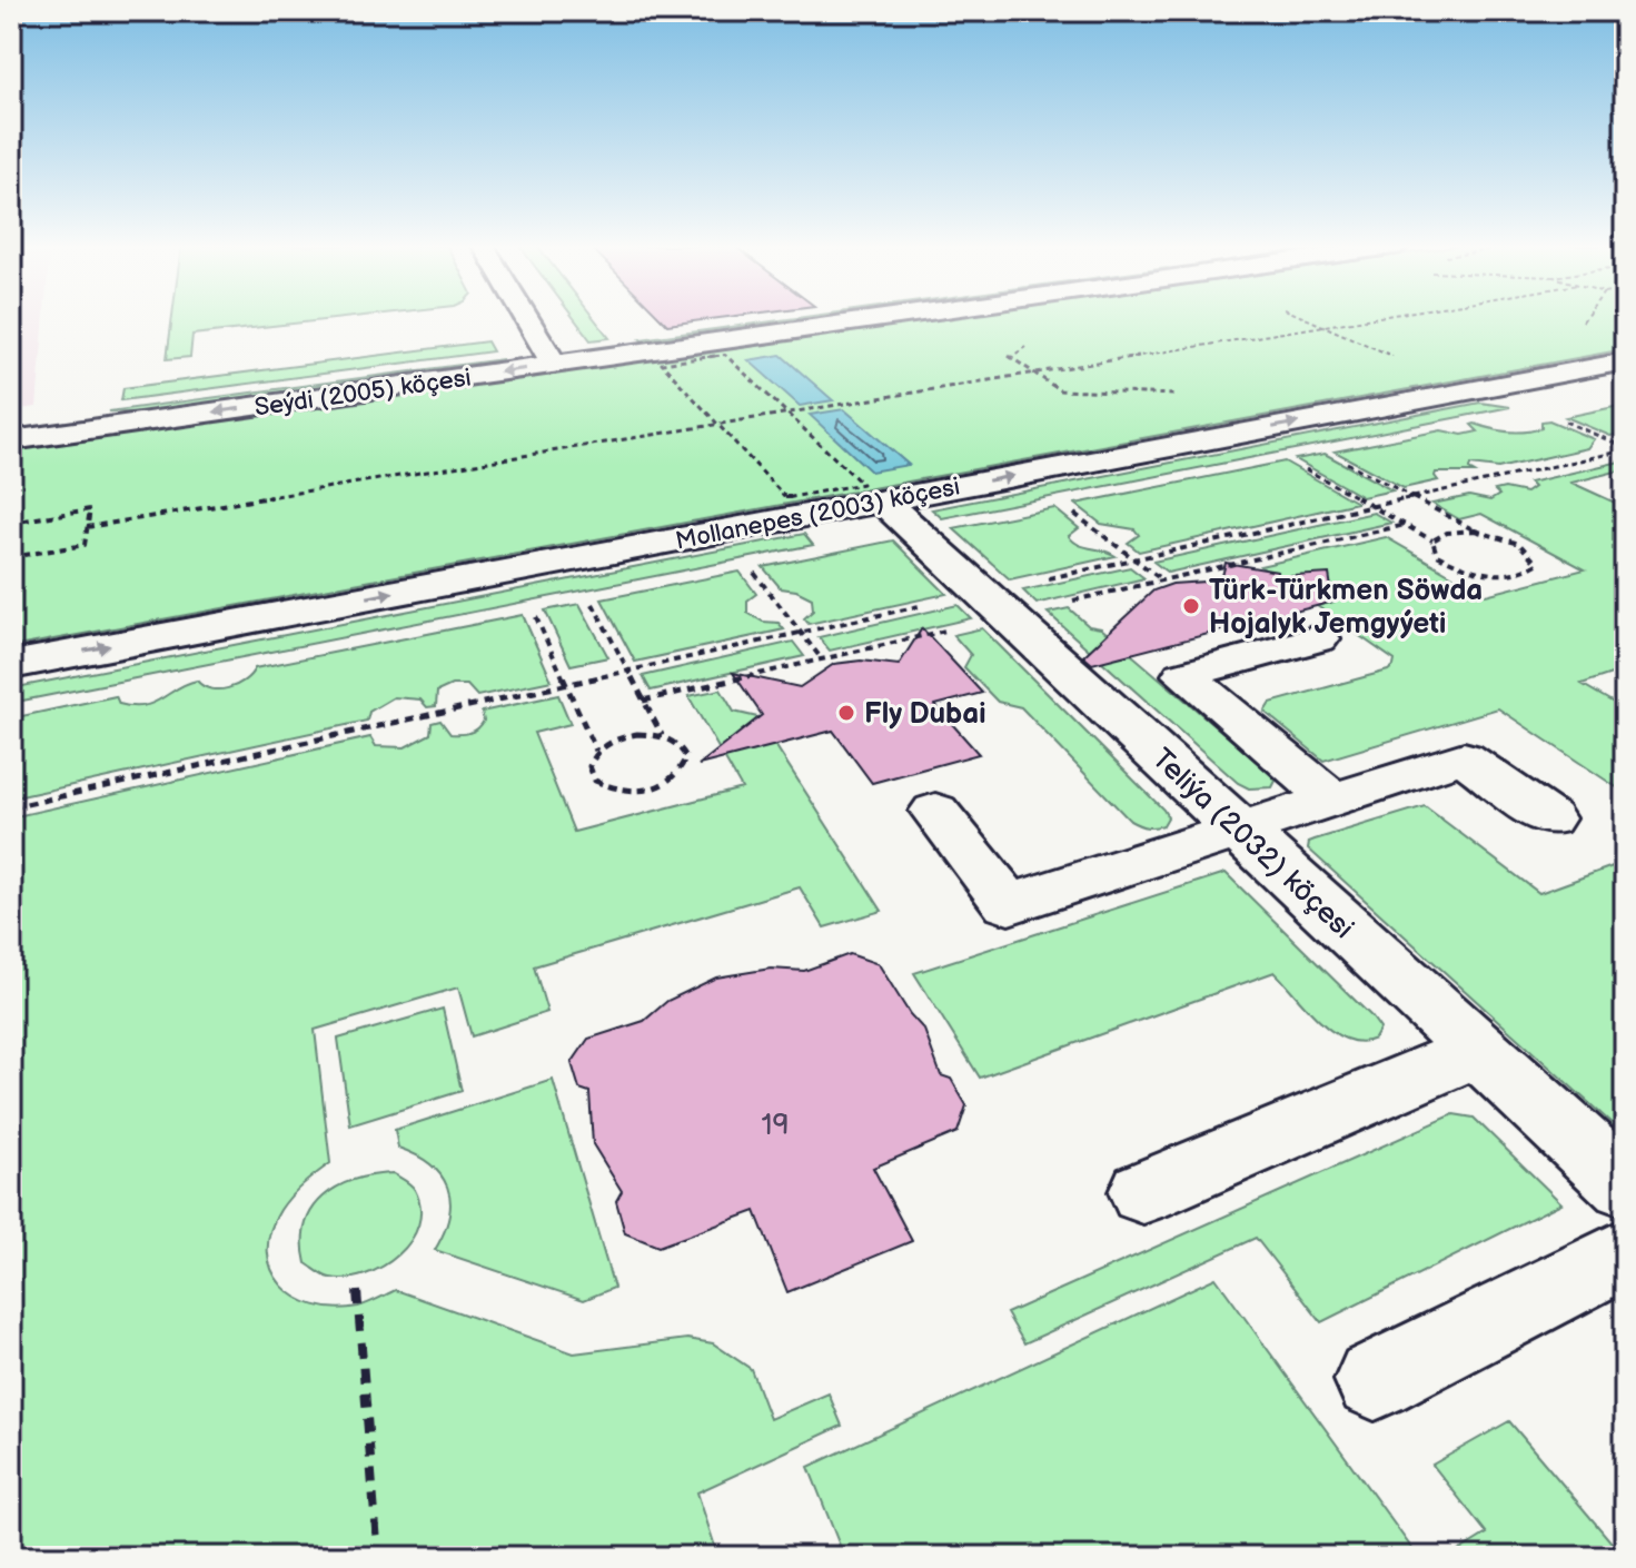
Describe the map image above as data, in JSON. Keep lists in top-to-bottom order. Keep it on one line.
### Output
{"streets":{"street":["Seýdi (2005) köçesi","Mollanepes (2003) köçesi","Teliýa (2032) köçesi"]},"crossings":[["Mollanepes (2003) köçesi","Teliýa (2032) köçesi"]],"one_way":["Seýdi (2005) köçesi","Mollanepes (2003) köçesi"],"places":["Türk-Türkmen Söwda Hojalyk Jemgyýeti","Fly Dubai"],"house_numbers":["19"]}
